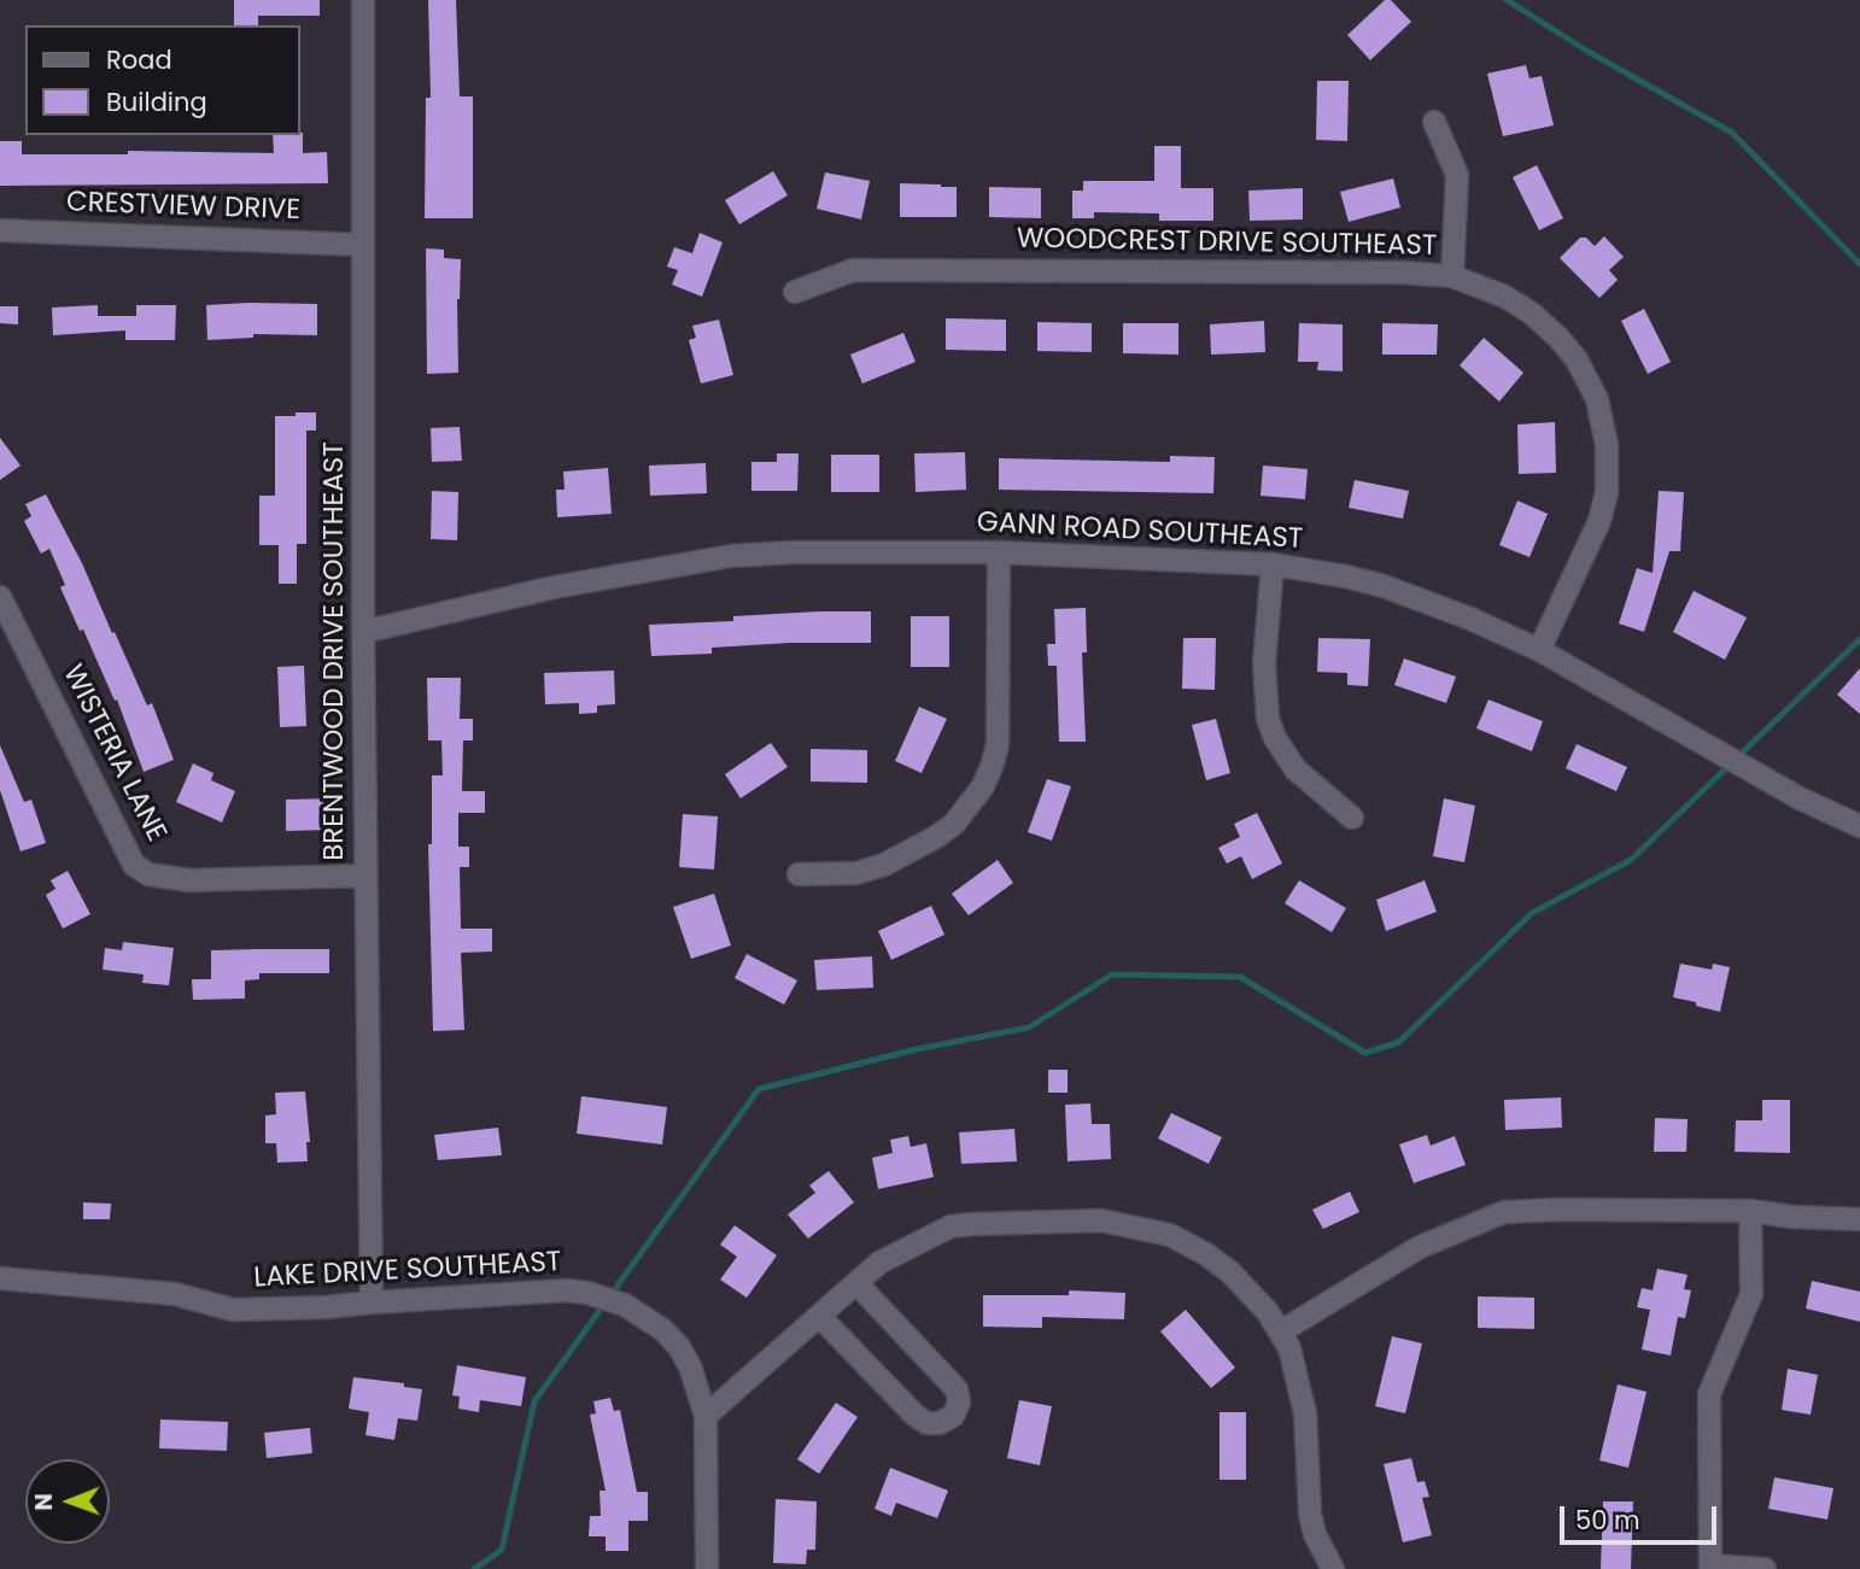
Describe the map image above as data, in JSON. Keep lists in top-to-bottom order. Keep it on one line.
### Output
{"streets":{"street":["CRESTVIEW DRIVE","WOODCREST DRIVE SOUTHEAST","GANN ROAD SOUTHEAST","BRENTWOOD DRIVE SOUTHEAST","WISTERIA LANE","LAKE DRIVE SOUTHEAST"]},"crossings":[["CRESTVIEW DRIVE","BRENTWOOD DRIVE SOUTHEAST"],["WOODCREST DRIVE SOUTHEAST","GANN ROAD SOUTHEAST"],["GANN ROAD SOUTHEAST","BRENTWOOD DRIVE SOUTHEAST"],["BRENTWOOD DRIVE SOUTHEAST","WISTERIA LANE"],["BRENTWOOD DRIVE SOUTHEAST","LAKE DRIVE SOUTHEAST"]],"legend":["Road","Building"],"scale_bar":"50 m","north":"left"}
